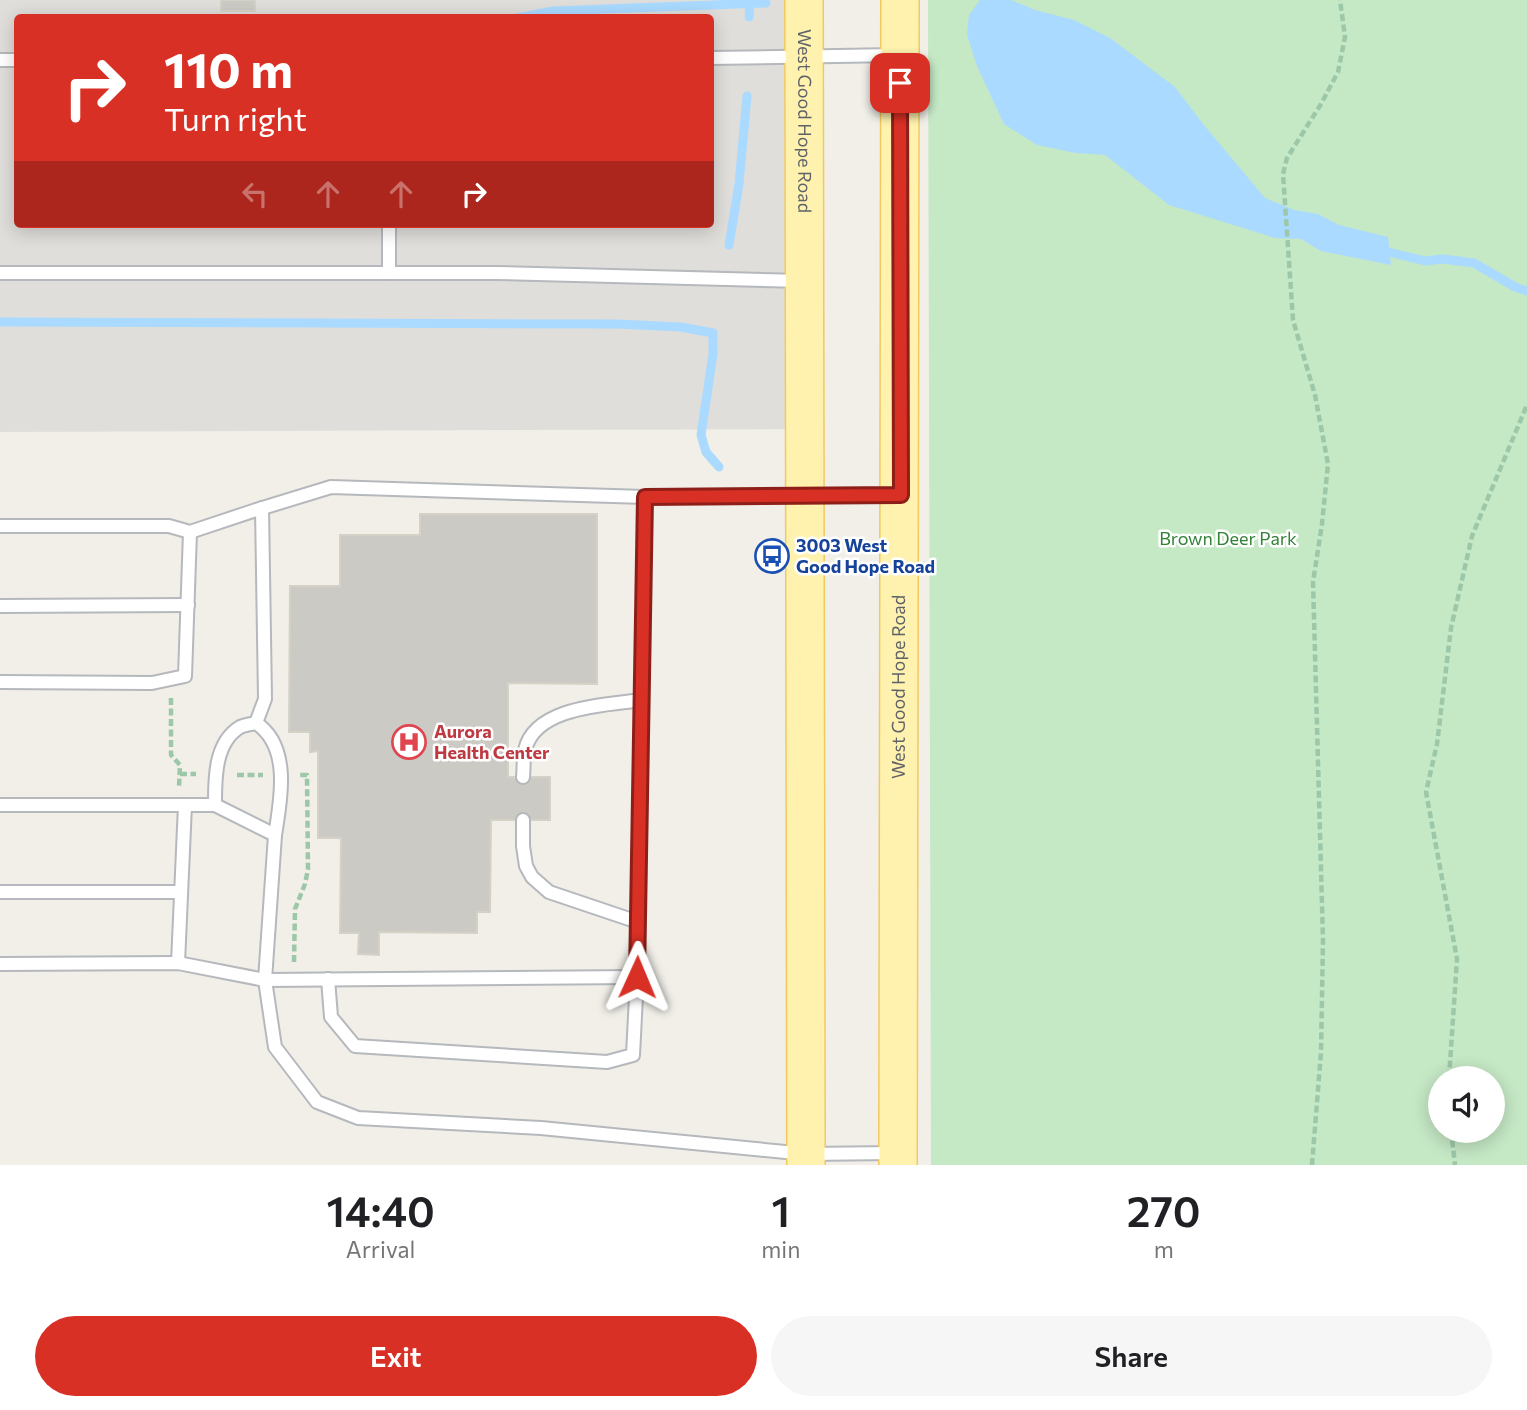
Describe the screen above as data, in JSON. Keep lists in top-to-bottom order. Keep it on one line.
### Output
{"streets":{"main road":["West Good Hope Road"]},"parks":["Brown Deer Park"],"places":{"bus stop":["3003 West Good Hope Road"],"hospital":["Aurora Health Center"]},"page":{"turn":["110 m","Turn right"],"eta":["14:40","Arrival","1","min","270","m"],"buttons":["Exit","Share"]}}
